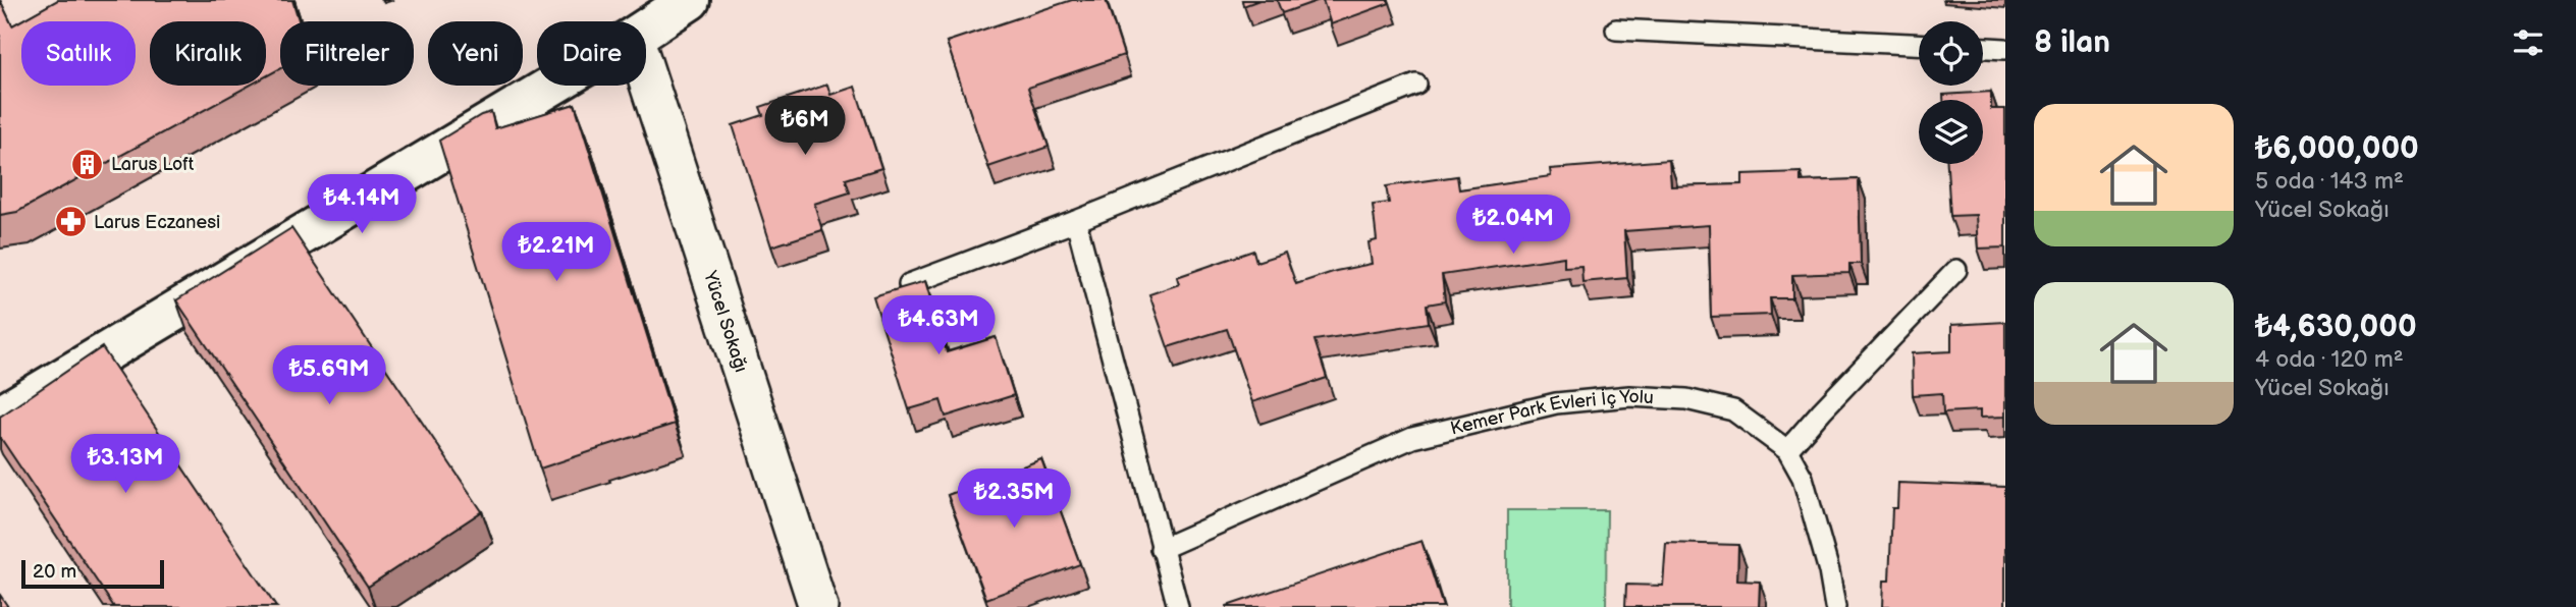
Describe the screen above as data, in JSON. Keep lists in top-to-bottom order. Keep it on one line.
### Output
{"streets":{"street":["Yücel Sokağı"],"lane":["Kemer Park Evleri İç Yolu"]},"places":{"building":["Larus Loft"],"pharmacy":["Larus Eczanesi"]},"scale_bar":"20 m","page":{"heading":"8 ilan","chip":["Satılık","Kiralık","Filtreler","Yeni","Daire"],"list":[{"name":"₺6,000,000","note":"5 oda · 143 m² · Yücel Sokağı"},{"name":"₺4,630,000","note":"4 oda · 120 m² · Yücel Sokağı"}],"price":["₺6M","₺4.14M","₺2.04M","₺2.21M","₺4.63M","₺5.69M","₺3.13M","₺2.35M"],"scale":"20 m"}}
